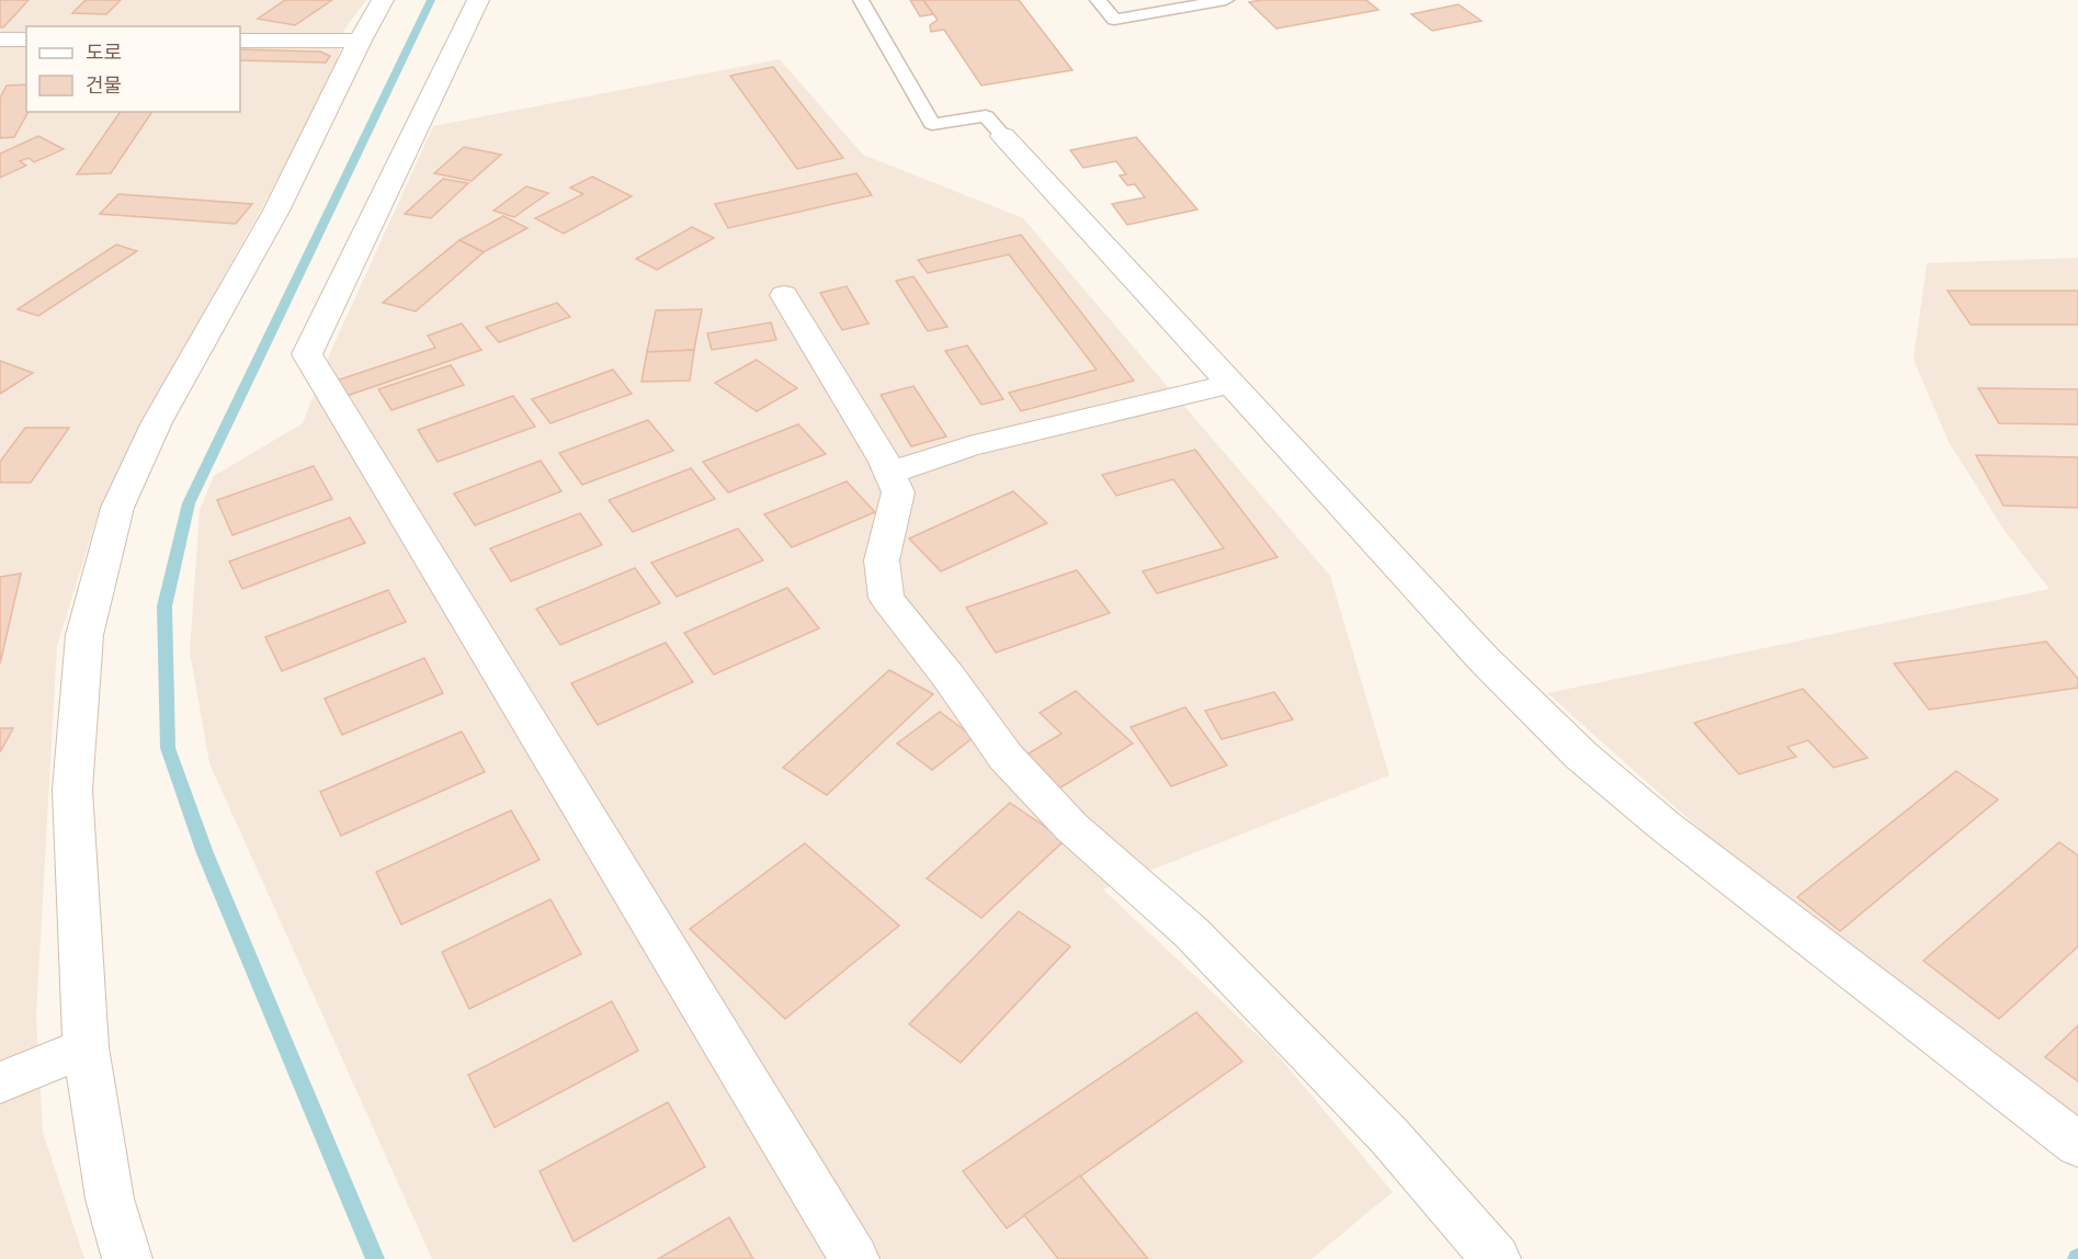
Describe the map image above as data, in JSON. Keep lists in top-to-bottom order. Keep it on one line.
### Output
{"legend":["도로","건물"]}
